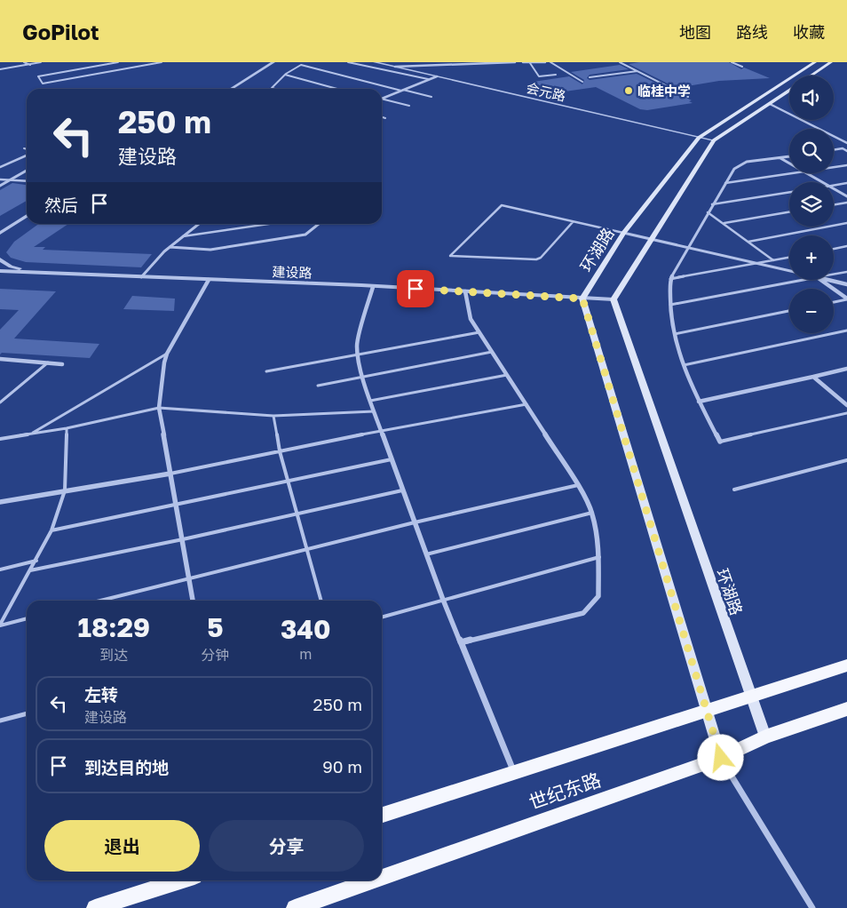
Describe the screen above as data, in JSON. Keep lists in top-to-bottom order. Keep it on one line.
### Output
{"streets":{"main road":["环湖路","世纪东路"],"street":["会元路","建设路"]},"crossings":[["会元路","环湖路"],["环湖路","建设路"],["环湖路","世纪东路"]],"places":["临桂中学"],"page":{"header":"GoPilot","nav":["地图","路线","收藏"],"map_buttons":["+","−"],"turn":["250 m","建设路"],"then":"然后","eta":["18:29","到达","5","分钟","340","m"],"list":[{"name":"左转","note":"建设路","value":"250 m"},{"name":"到达目的地","value":"90 m"}],"buttons":["退出","分享"]}}
